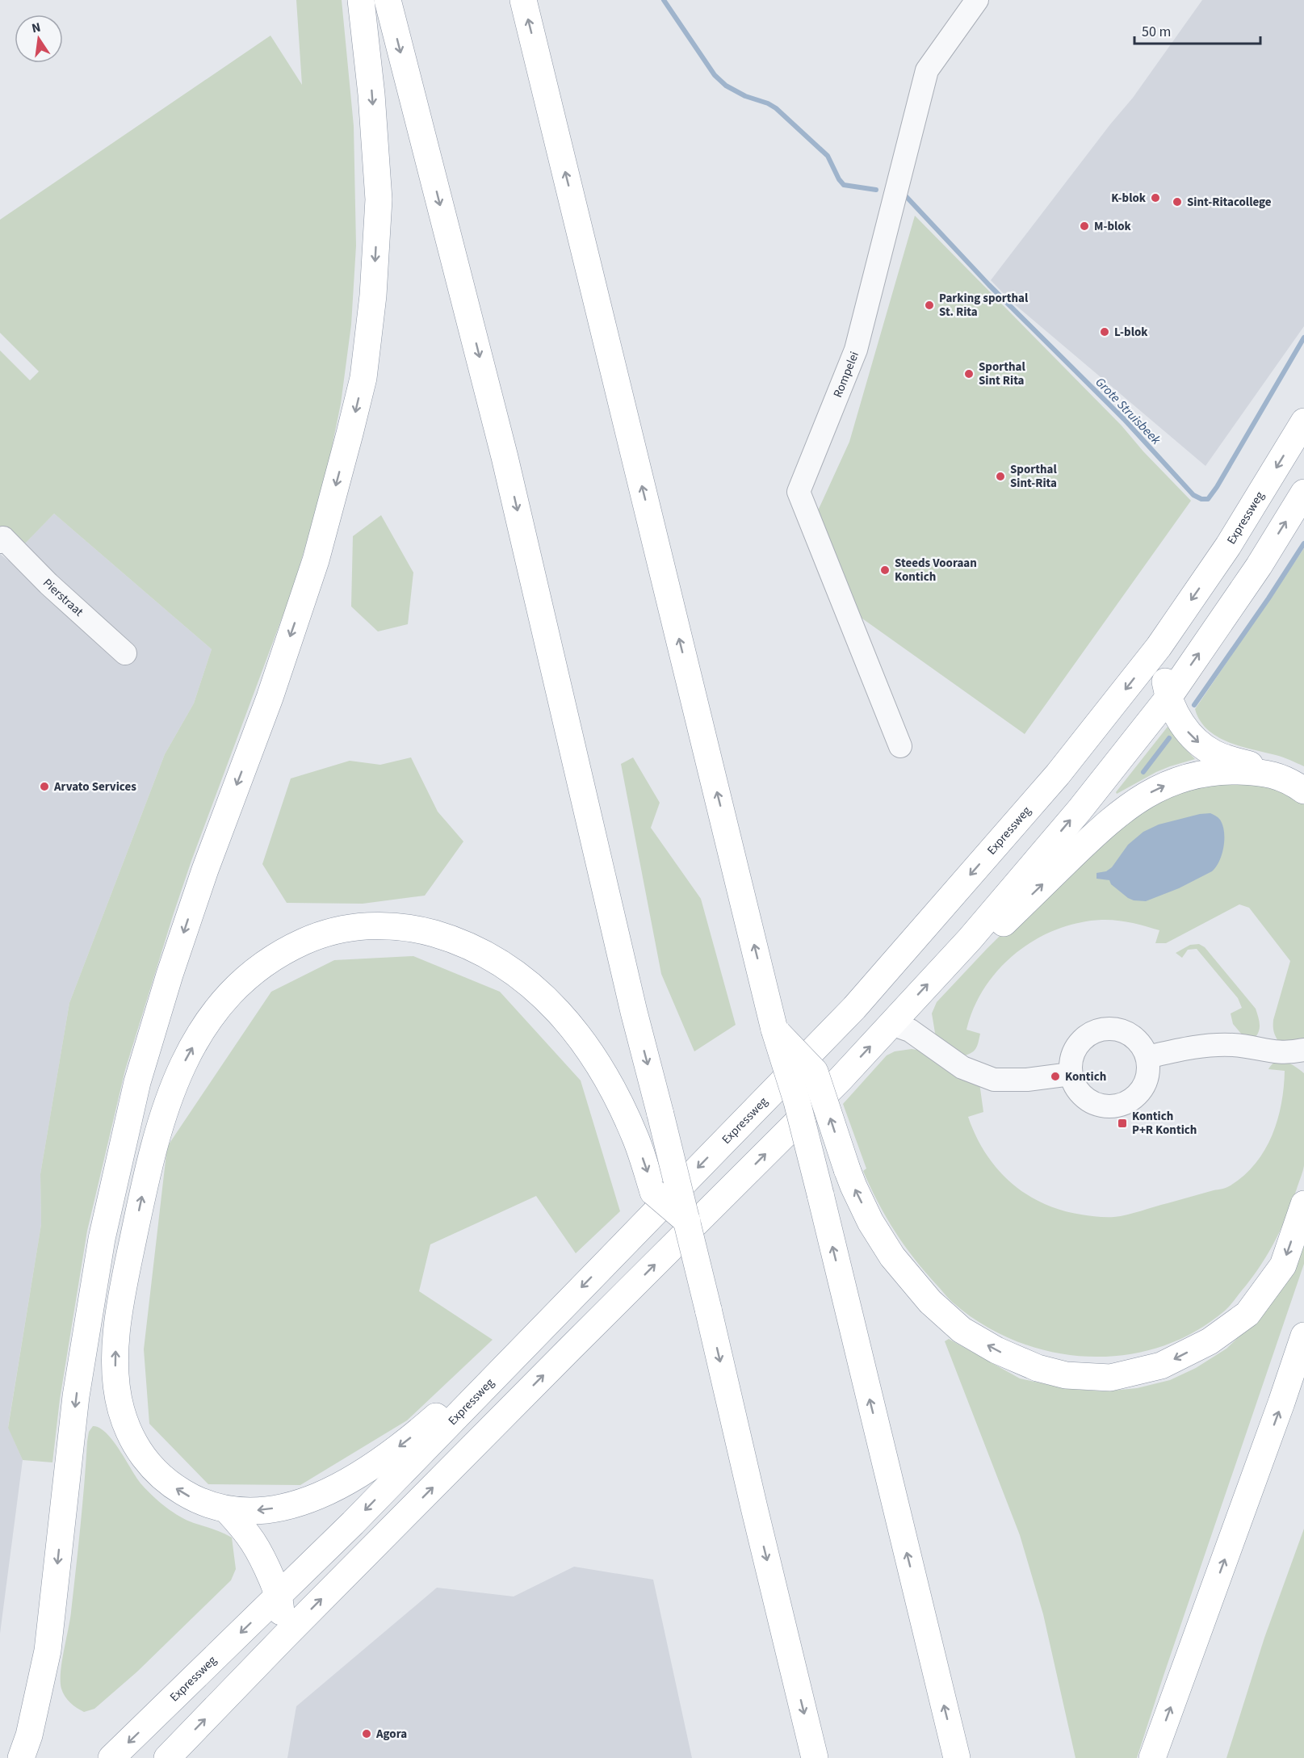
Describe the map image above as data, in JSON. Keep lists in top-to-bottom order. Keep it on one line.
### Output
{"streets":{"highway":["Expressweg"],"street":["Rompelei","Pierstraat"]},"water":["Grote Struisbeek"],"places":{"other":["K-blok","Sint-Ritacollege","M-blok","Parking sporthal St. Rita","L-blok","Sporthal Sint Rita","Sporthal Sint-Rita","Steeds Vooraan Kontich","Arvato Services","Kontich","Agora"],"transit":["Kontich P+R Kontich"]},"scale_bar":"50 m","north":"top"}
